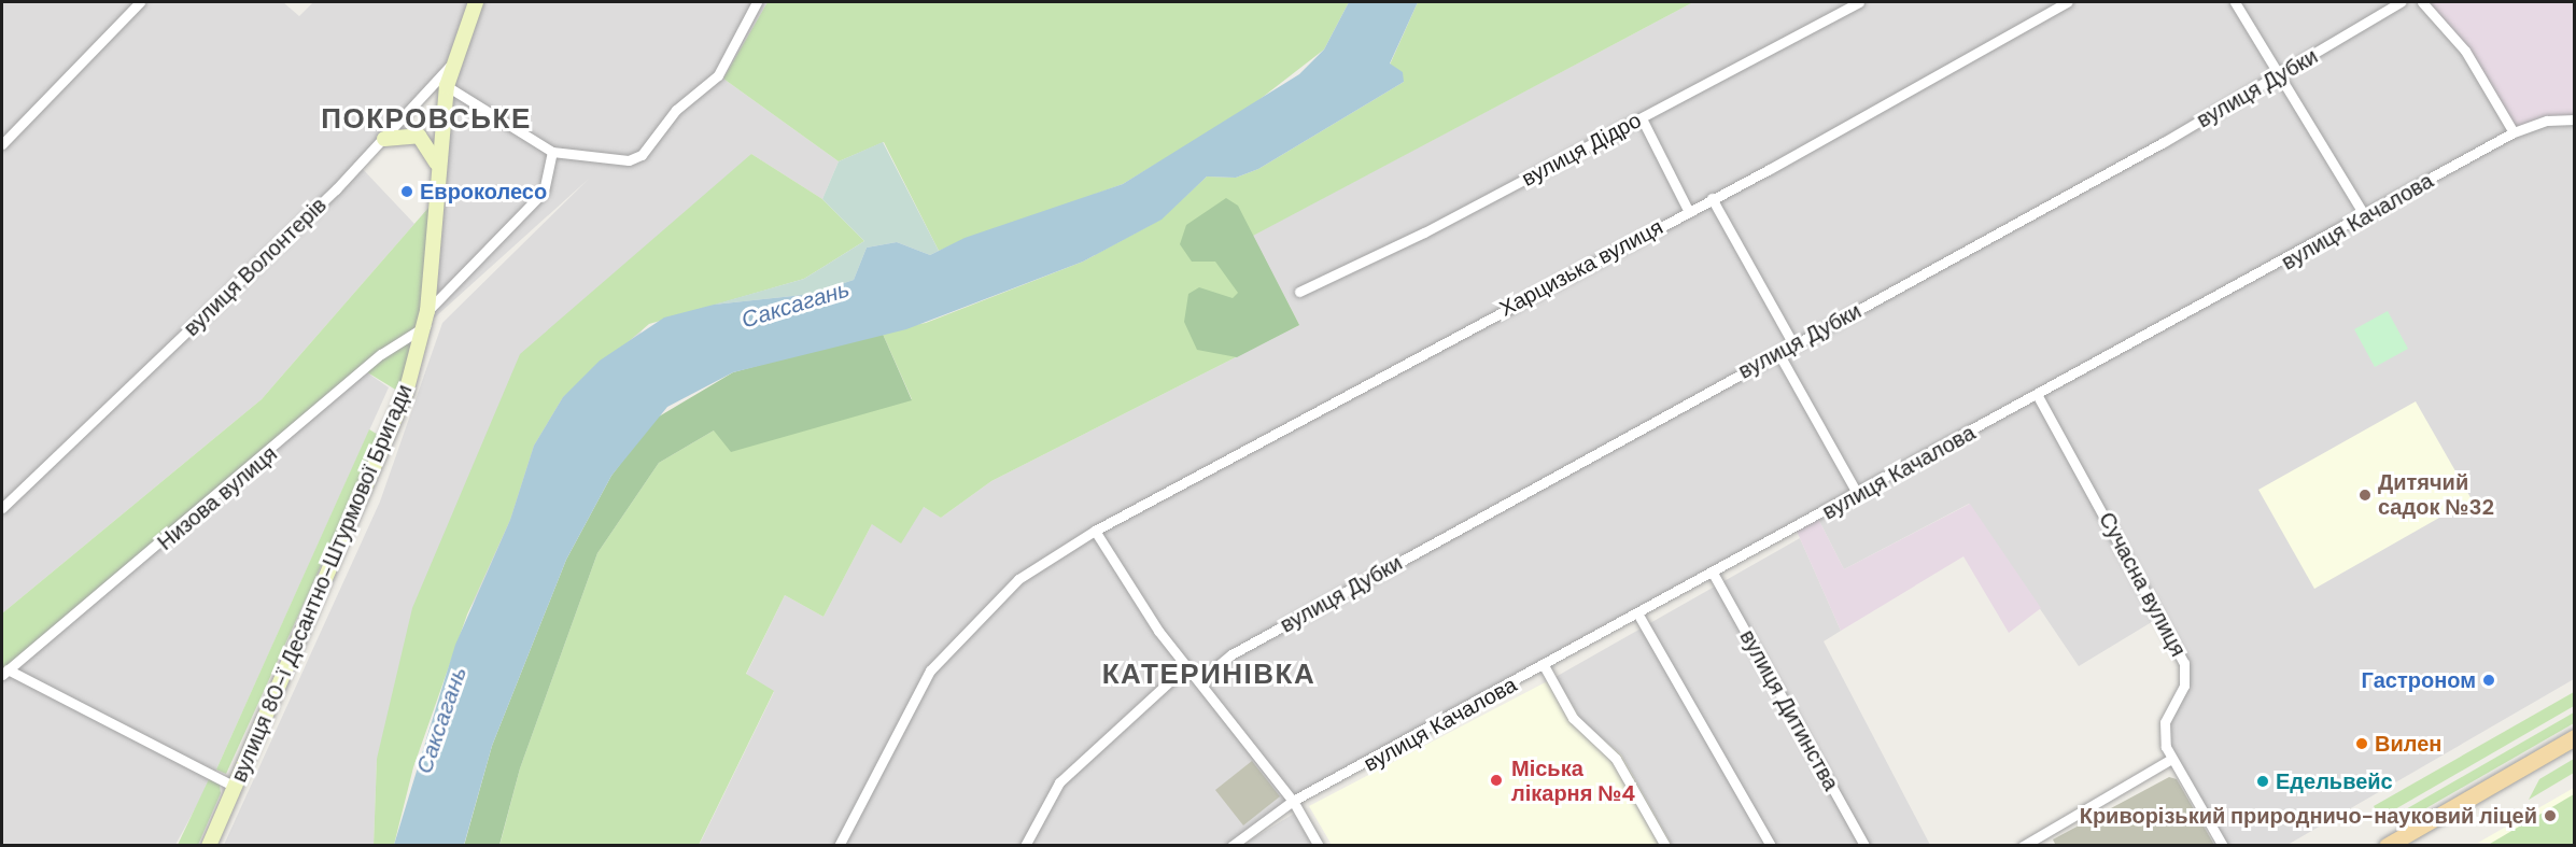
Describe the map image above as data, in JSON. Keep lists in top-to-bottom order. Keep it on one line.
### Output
{"streets":{"street":["вулиця Дубки","вулиця Дідро","вулиця Качалова","вулиця Волонтерів","Харцизька вулиця","Низова вулиця","вулиця 80-ї Десантно-Штурмової Бригади","Сучасна вулиця","вулиця Дитинства"]},"crossings":[["вулиця Качалова","Сучасна вулиця"],["вулиця Качалова","вулиця Дитинства"],["вулиця Волонтерів","вулиця 80-ї Десантно-Штурмової Бригади"],["Низова вулиця","вулиця 80-ї Десантно-Штурмової Бригади"]],"districts":["ПОКРОВСЬКЕ","КАТЕРИНІВКА"],"water":["Саксагань"],"places":["Евроколесо","Дитячий садок №32","Гастроном","Вилен","Міська лікарня №4","Едельвейс","Криворізький природничо-науковий ліцей"]}
